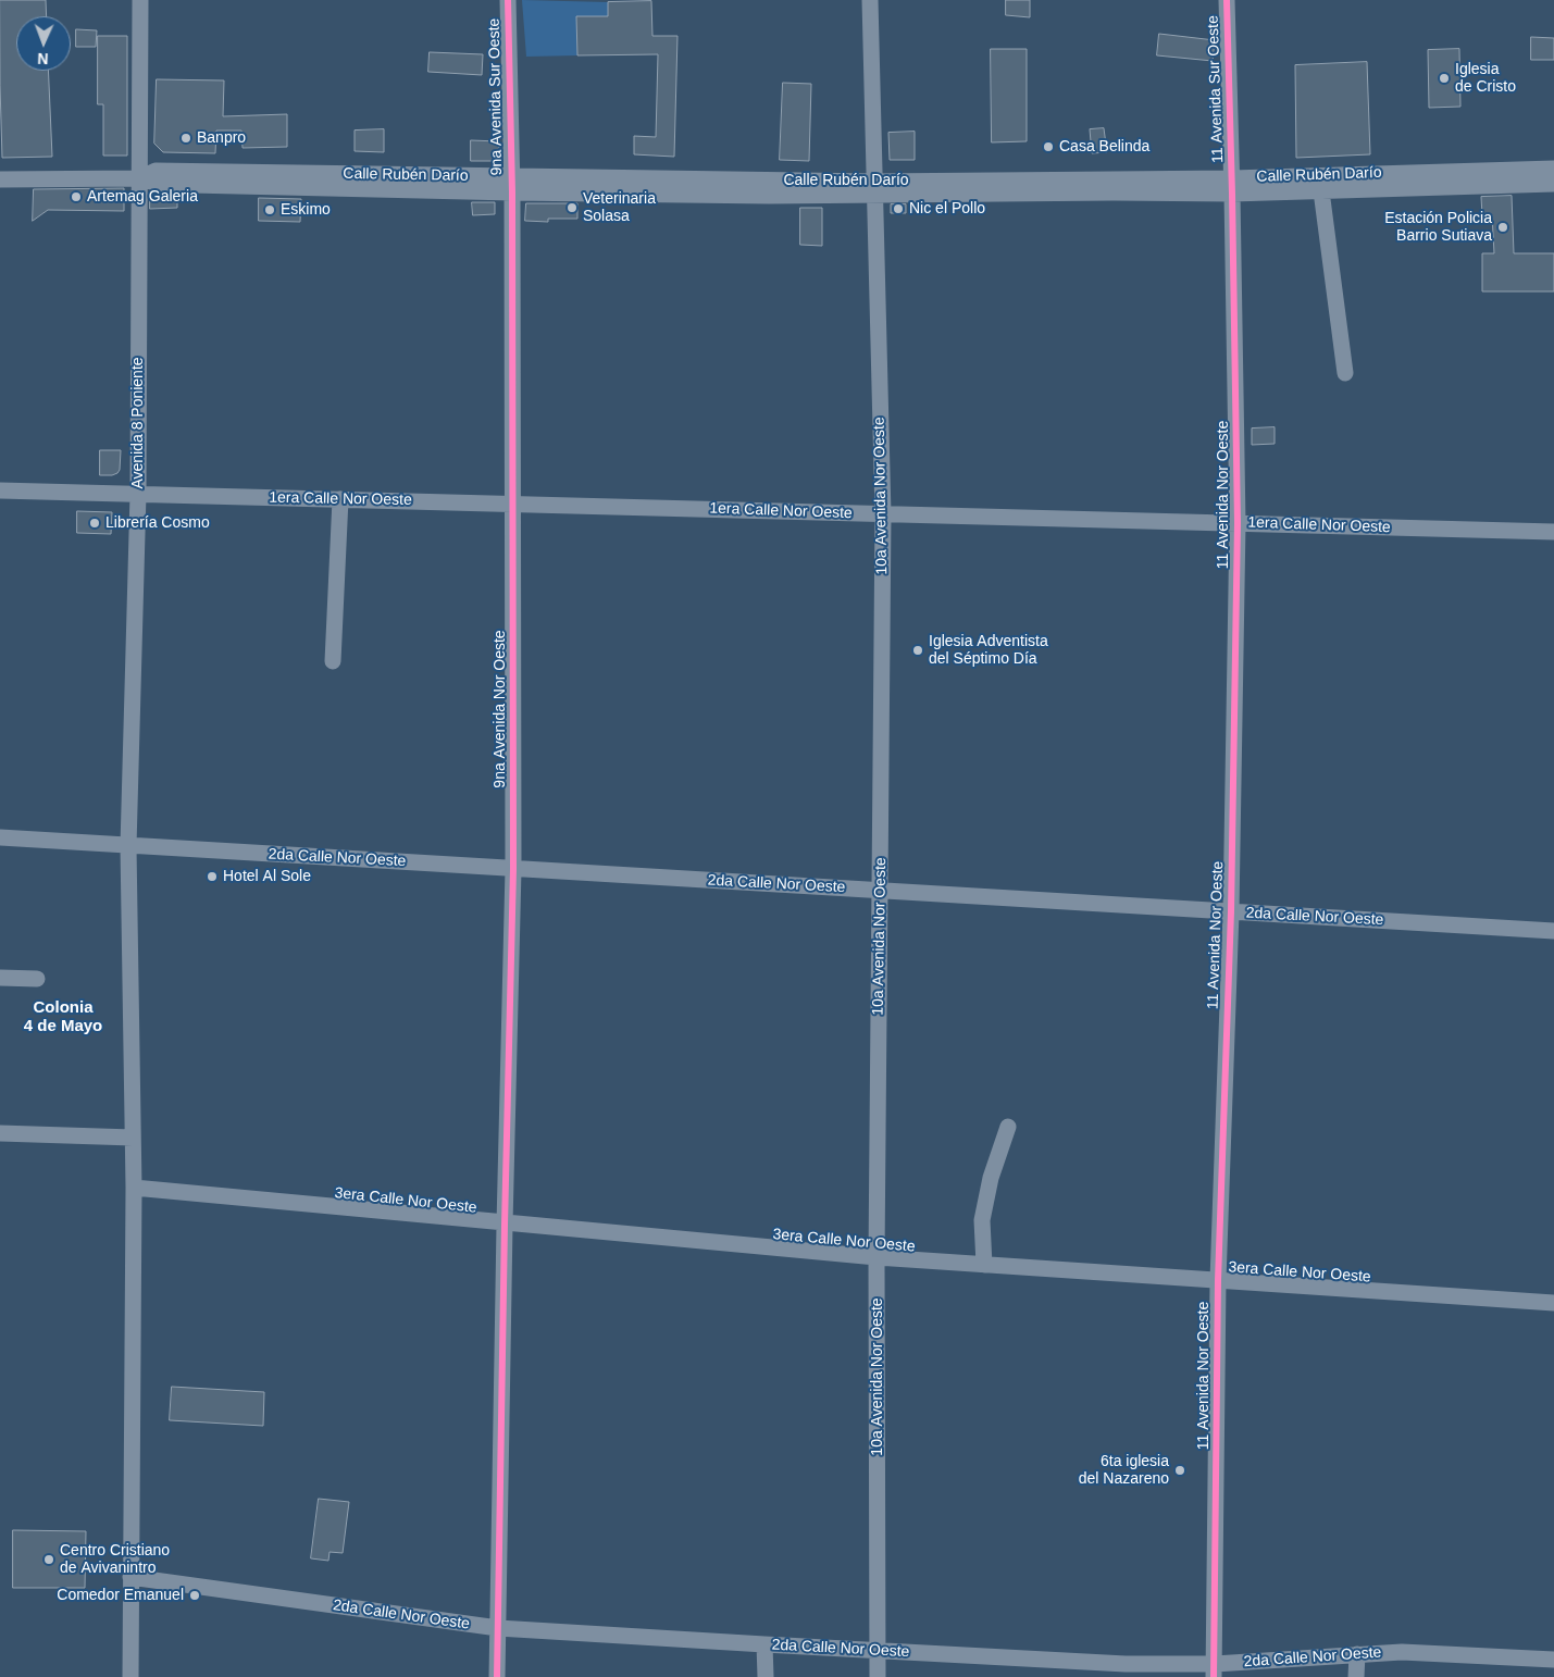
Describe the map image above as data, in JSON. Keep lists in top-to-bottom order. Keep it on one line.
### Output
{"streets":{"street":["11 Avenida Sur Oeste","9na Avenida Sur Oeste","Calle Rubén Darío","Avenida 8 Poniente","11 Avenida Nor Oeste","10a Avenida Nor Oeste","1era Calle Nor Oeste","9na Avenida Nor Oeste","2da Calle Nor Oeste","3era Calle Nor Oeste"]},"crossings":[["11 Avenida Sur Oeste","Calle Rubén Darío"],["11 Avenida Sur Oeste","11 Avenida Nor Oeste"],["9na Avenida Sur Oeste","Calle Rubén Darío"],["9na Avenida Sur Oeste","9na Avenida Nor Oeste"],["Calle Rubén Darío","Avenida 8 Poniente"],["Calle Rubén Darío","11 Avenida Nor Oeste"],["Calle Rubén Darío","10a Avenida Nor Oeste"],["Calle Rubén Darío","9na Avenida Nor Oeste"],["Avenida 8 Poniente","1era Calle Nor Oeste"],["Avenida 8 Poniente","2da Calle Nor Oeste"],["Avenida 8 Poniente","3era Calle Nor Oeste"],["11 Avenida Nor Oeste","1era Calle Nor Oeste"],["11 Avenida Nor Oeste","2da Calle Nor Oeste"],["11 Avenida Nor Oeste","3era Calle Nor Oeste"],["10a Avenida Nor Oeste","1era Calle Nor Oeste"],["10a Avenida Nor Oeste","2da Calle Nor Oeste"],["10a Avenida Nor Oeste","3era Calle Nor Oeste"],["1era Calle Nor Oeste","9na Avenida Nor Oeste"],["9na Avenida Nor Oeste","2da Calle Nor Oeste"],["9na Avenida Nor Oeste","3era Calle Nor Oeste"]],"districts":["Colonia 4 de Mayo"],"places":["Iglesia de Cristo","Banpro","Casa Belinda","Artemag Galeria","Veterinaria Solasa","Nic el Pollo","Eskimo","Estación Policia Barrio Sutiava","Librería Cosmo","Iglesia Adventista del Séptimo Día","Hotel Al Sole","6ta iglesia del Nazareno","Centro Cristiano de Avivanintro","Comedor Emanuel"],"north":"bottom"}
